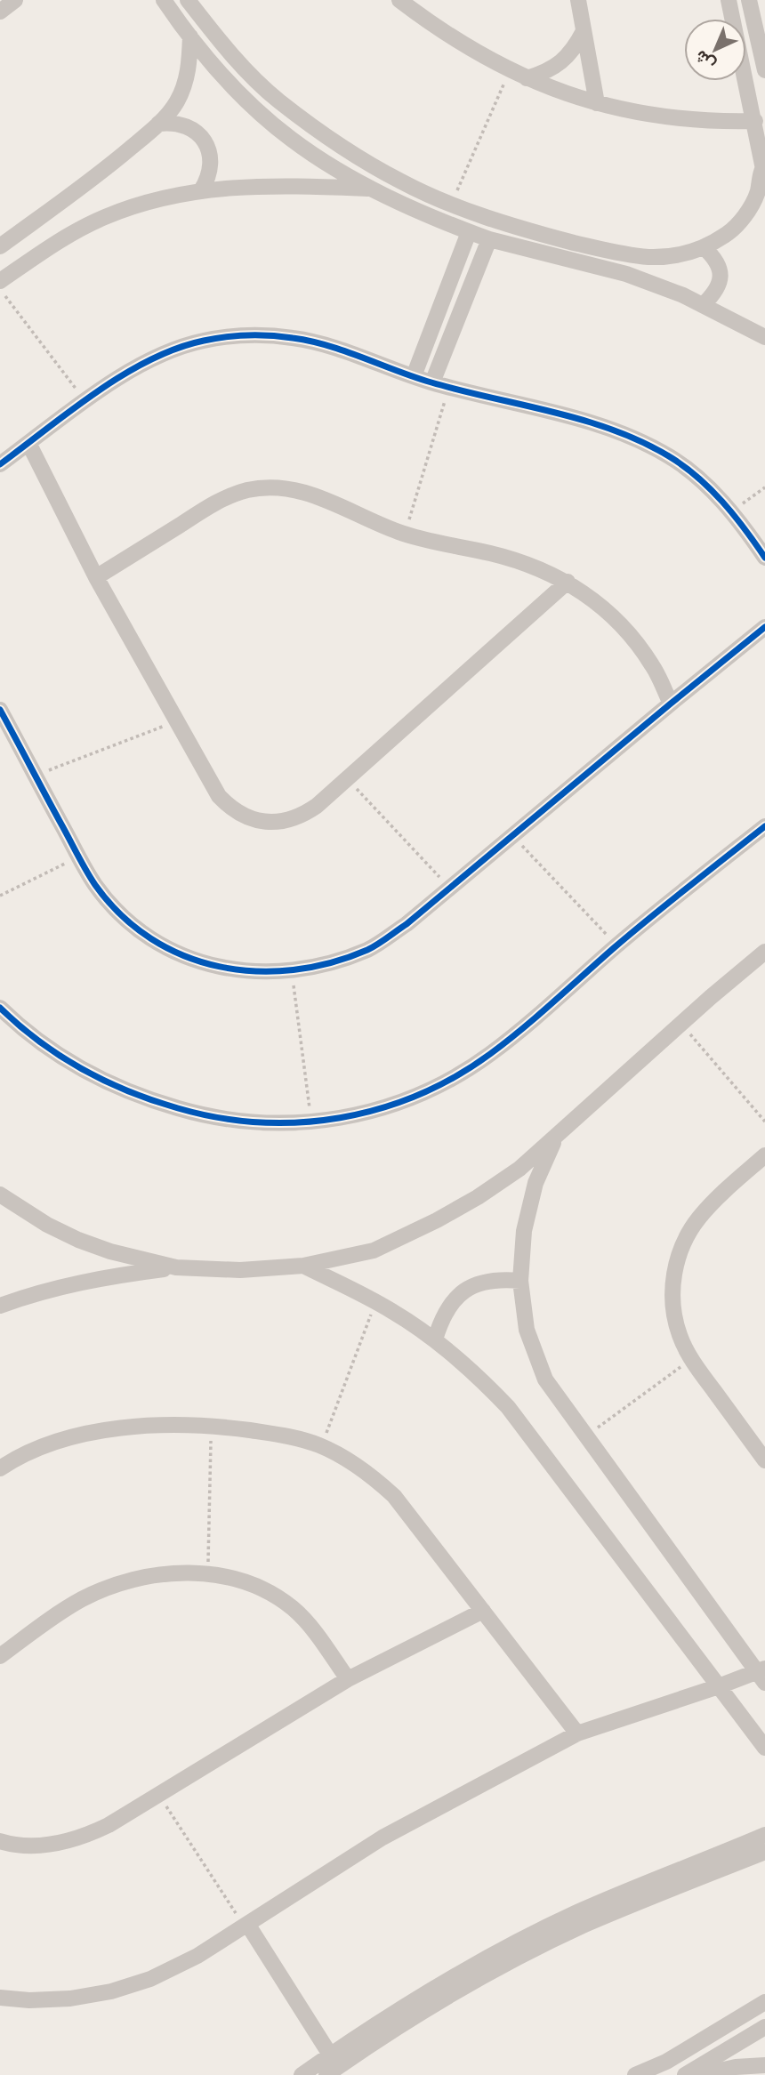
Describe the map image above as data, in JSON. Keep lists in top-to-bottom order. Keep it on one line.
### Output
{"north":"bottom left"}
